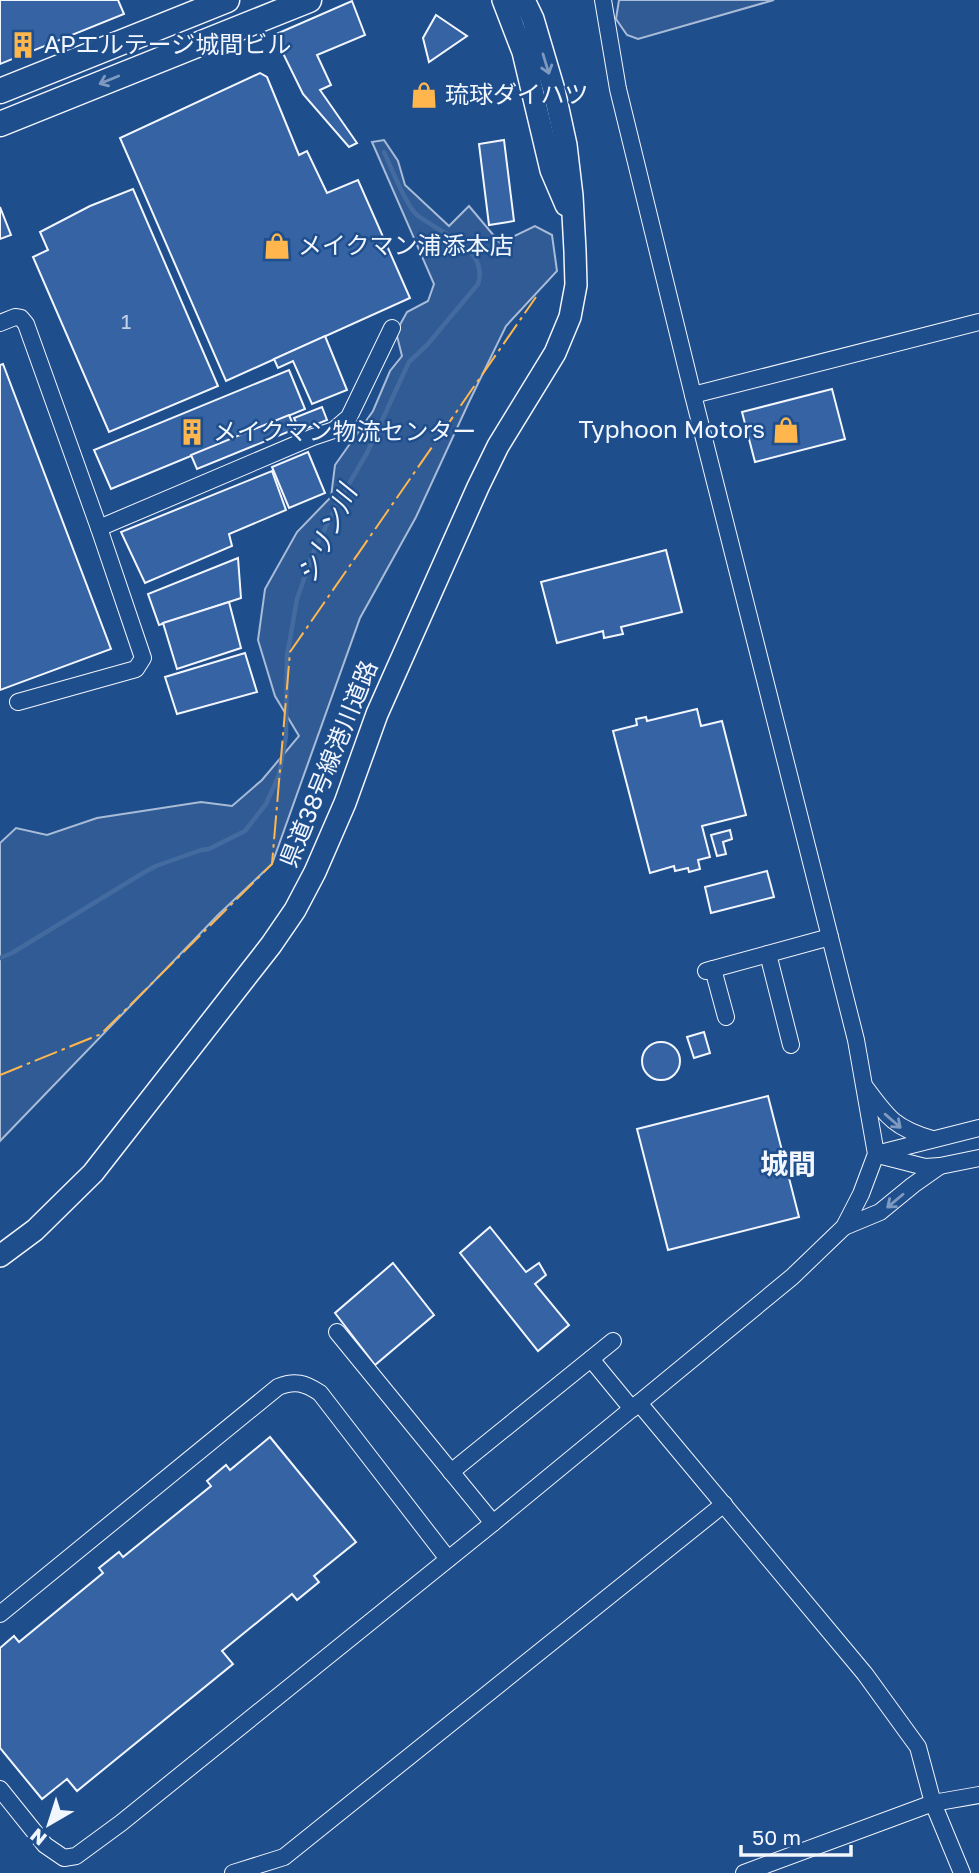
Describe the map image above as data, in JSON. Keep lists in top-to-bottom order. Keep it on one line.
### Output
{"streets":{"main road":["県道38号線港川道路"]},"districts":["城間"],"water":["シリン川"],"places":{"building":["APエルテージ城間ビル","メイクマン物流センター"],"shop":["琉球ダイハツ","メイクマン浦添本店","Typhoon Motors"]},"house_numbers":["1"],"scale_bar":"50 m","north":"bottom left"}
